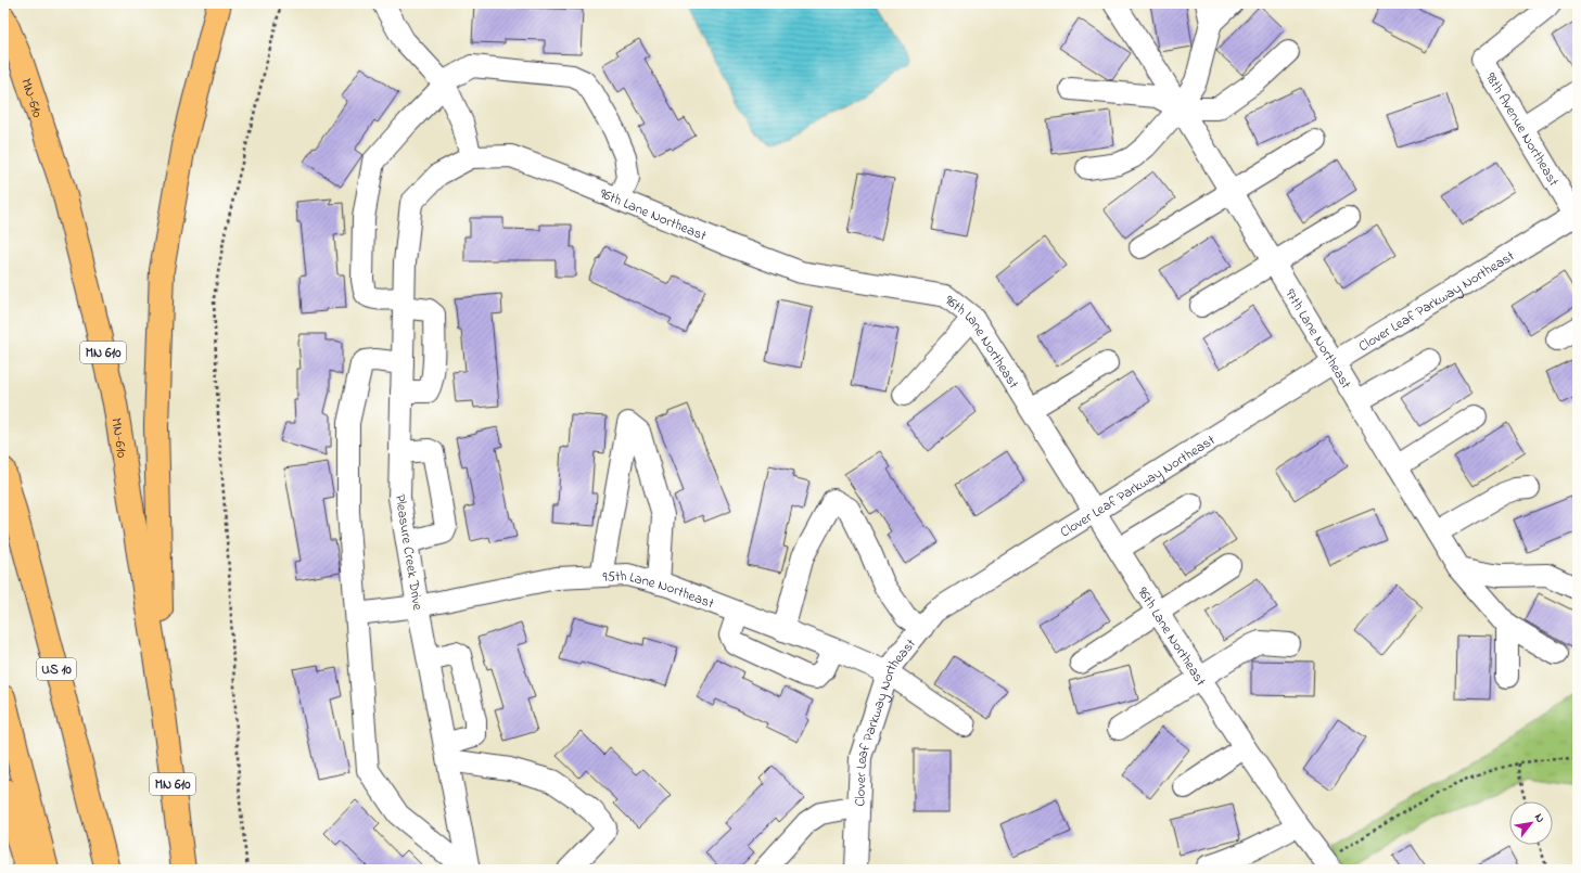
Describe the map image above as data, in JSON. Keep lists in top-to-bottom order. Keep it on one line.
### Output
{"streets":{"highway":["MN-610","MN 610","US 10"],"street":["98th Avenue Northeast","96th Lane Northeast","Clover Leaf Parkway Northeast","97th Lane Northeast","Pleasure Creek Drive","95th Lane Northeast"]},"crossings":[["98th Avenue Northeast","Clover Leaf Parkway Northeast"],["96th Lane Northeast","Clover Leaf Parkway Northeast"],["96th Lane Northeast","Pleasure Creek Drive"],["Clover Leaf Parkway Northeast","97th Lane Northeast"],["Clover Leaf Parkway Northeast","95th Lane Northeast"],["Pleasure Creek Drive","95th Lane Northeast"]],"north":"top right"}
